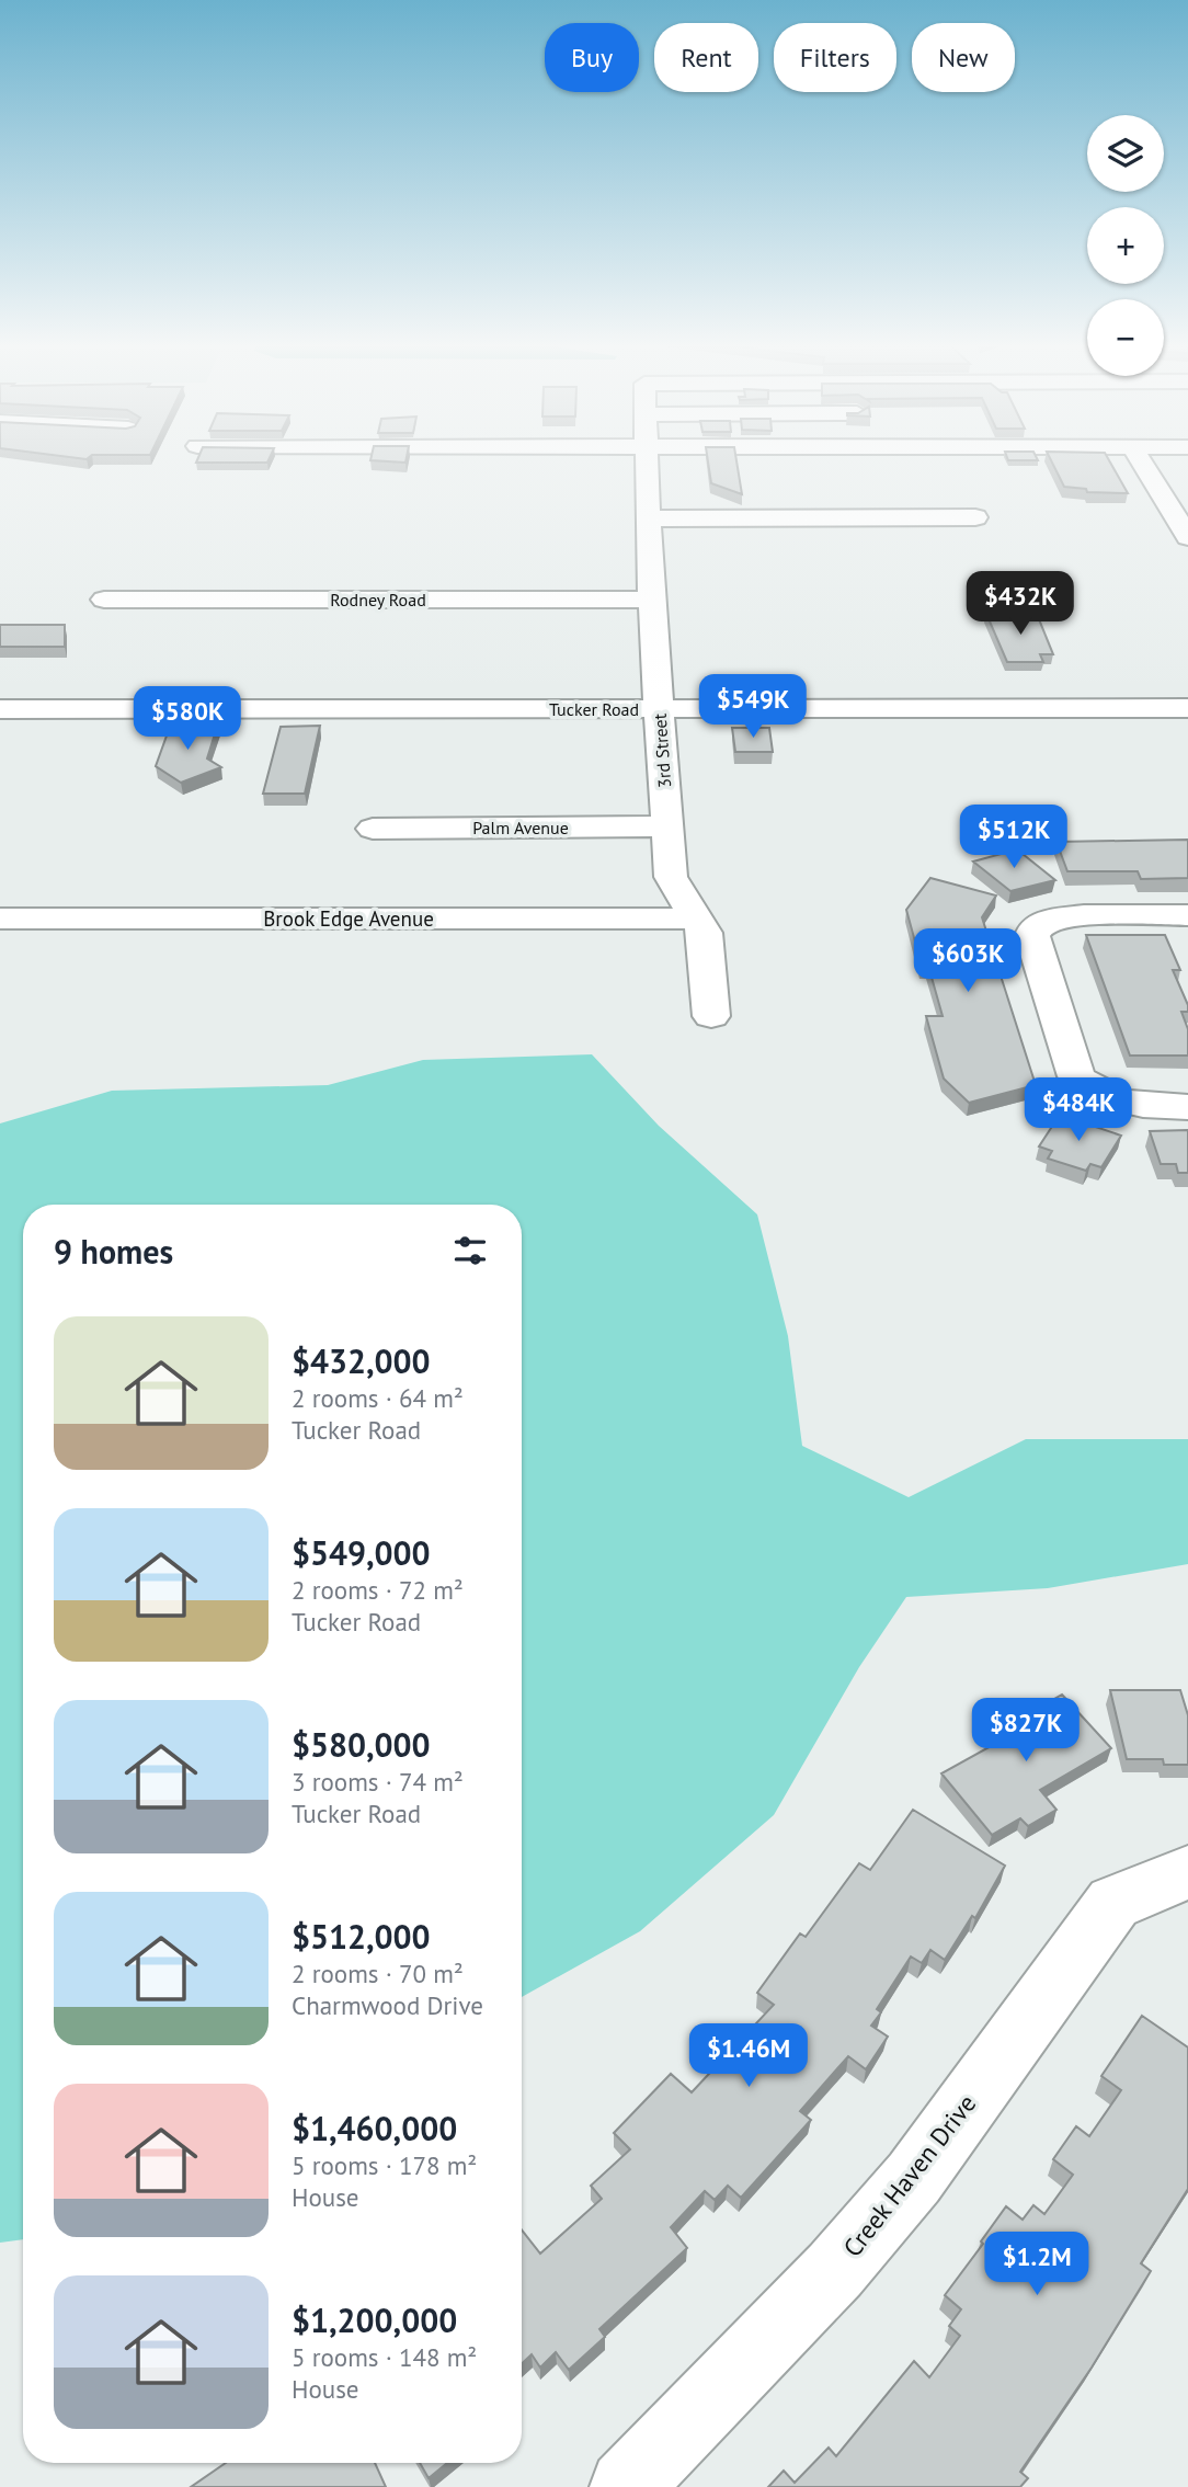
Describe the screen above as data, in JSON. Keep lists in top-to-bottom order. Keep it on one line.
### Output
{"streets":{"street":["Rodney Road","Tucker Road","3rd Street","Palm Avenue","Brook Edge Avenue","Creek Haven Drive"]},"crossings":[["Rodney Road","3rd Street"],["Tucker Road","3rd Street"],["3rd Street","Palm Avenue"],["3rd Street","Brook Edge Avenue"]],"page":{"chip":["Buy","Rent","Filters","New"],"map_buttons":["+","−"],"price":["$432K","$549K","$580K","$512K","$603K","$484K","$827K","$1.46M","$1.2M"],"heading":"9 homes","list":[{"name":"$432,000","note":"2 rooms · 64 m² · Tucker Road"},{"name":"$549,000","note":"2 rooms · 72 m² · Tucker Road"},{"name":"$580,000","note":"3 rooms · 74 m² · Tucker Road"},{"name":"$512,000","note":"2 rooms · 70 m² · Charmwood Drive"},{"name":"$1,460,000","note":"5 rooms · 178 m² · House"},{"name":"$1,200,000","note":"5 rooms · 148 m² · House"}]}}
